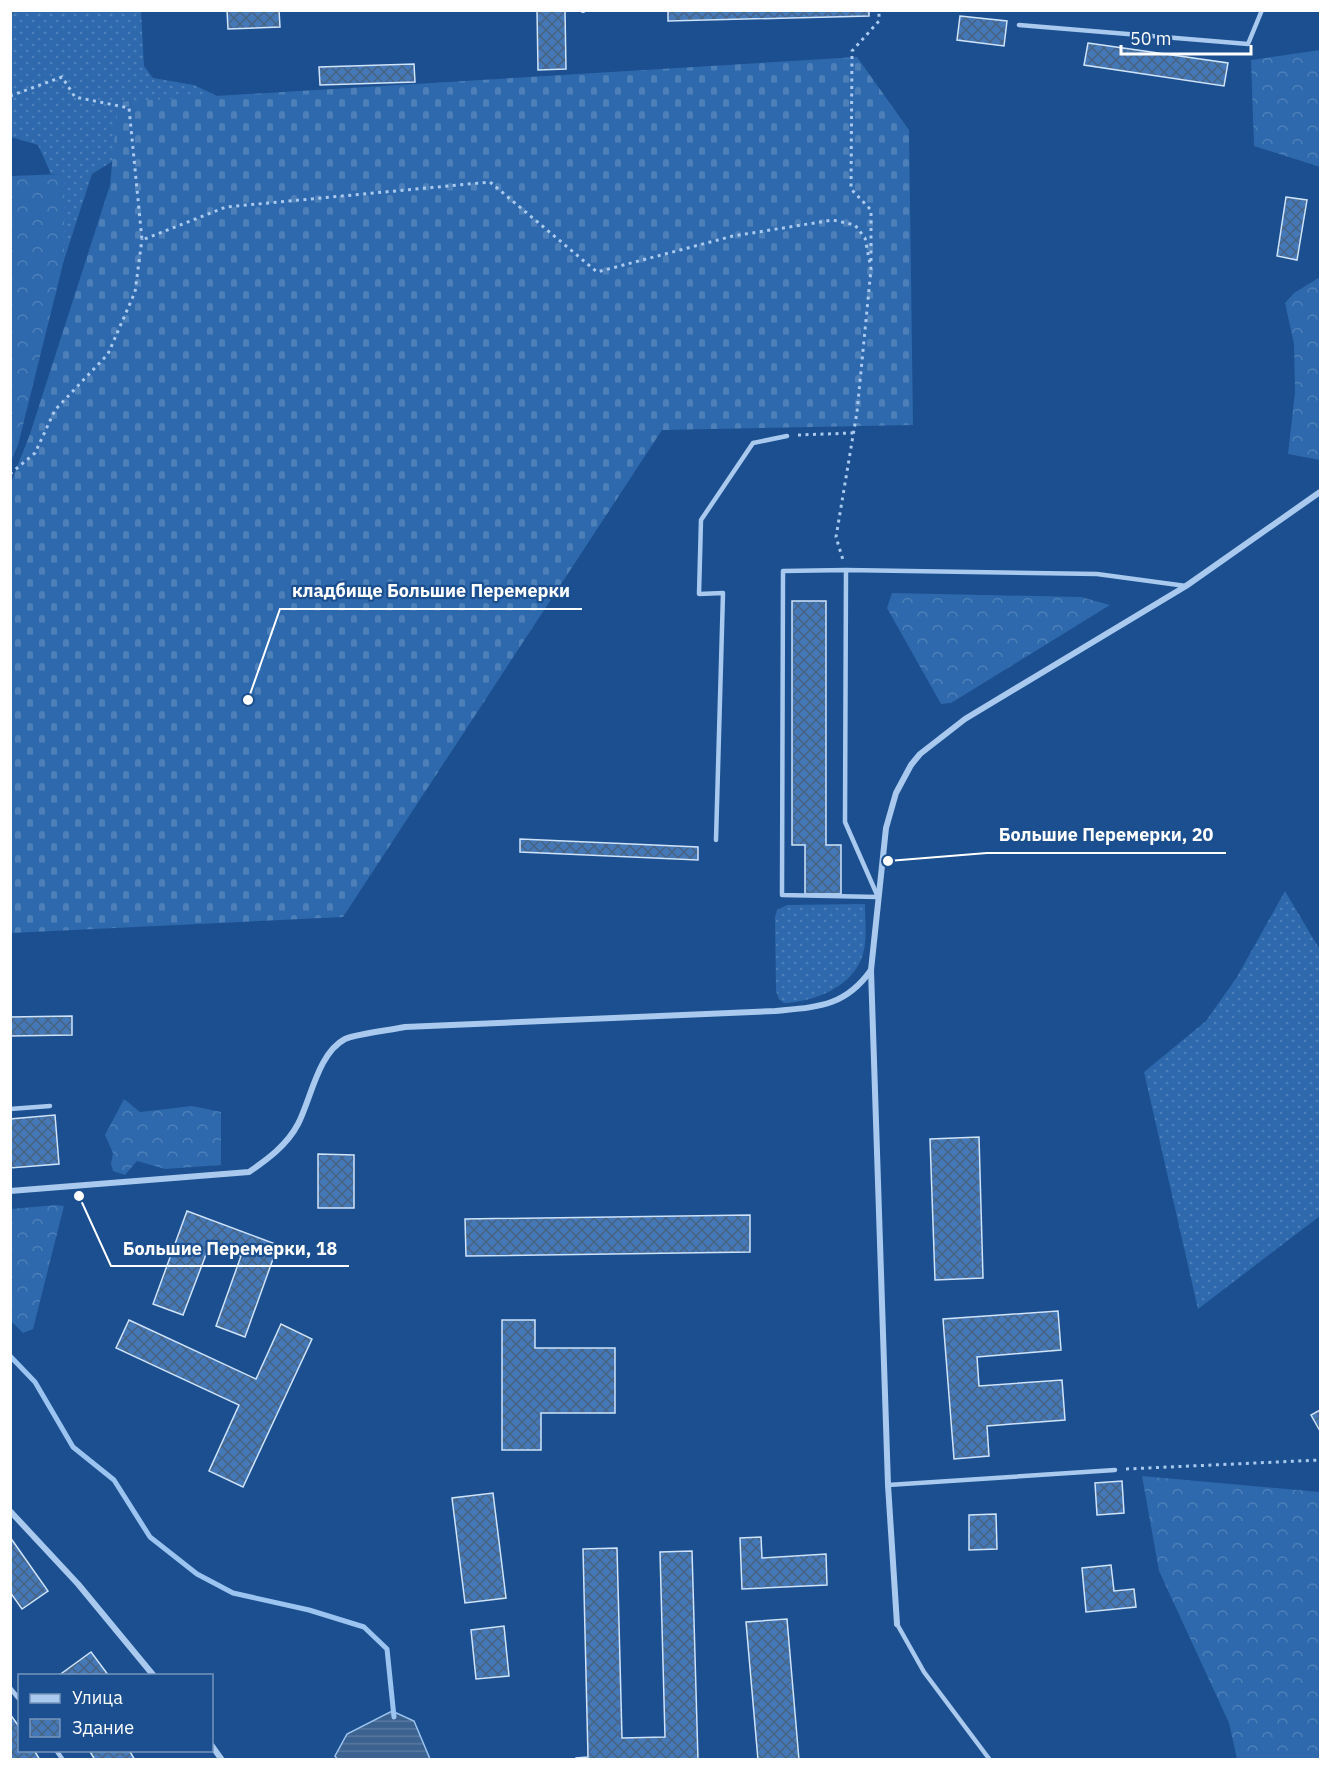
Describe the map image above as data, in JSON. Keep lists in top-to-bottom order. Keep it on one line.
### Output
{"places":["кладбище Большие Перемерки","Большие Перемерки, 20","Большие Перемерки, 18"],"legend":["Улица","Здание"],"scale_bar":"50 m"}
